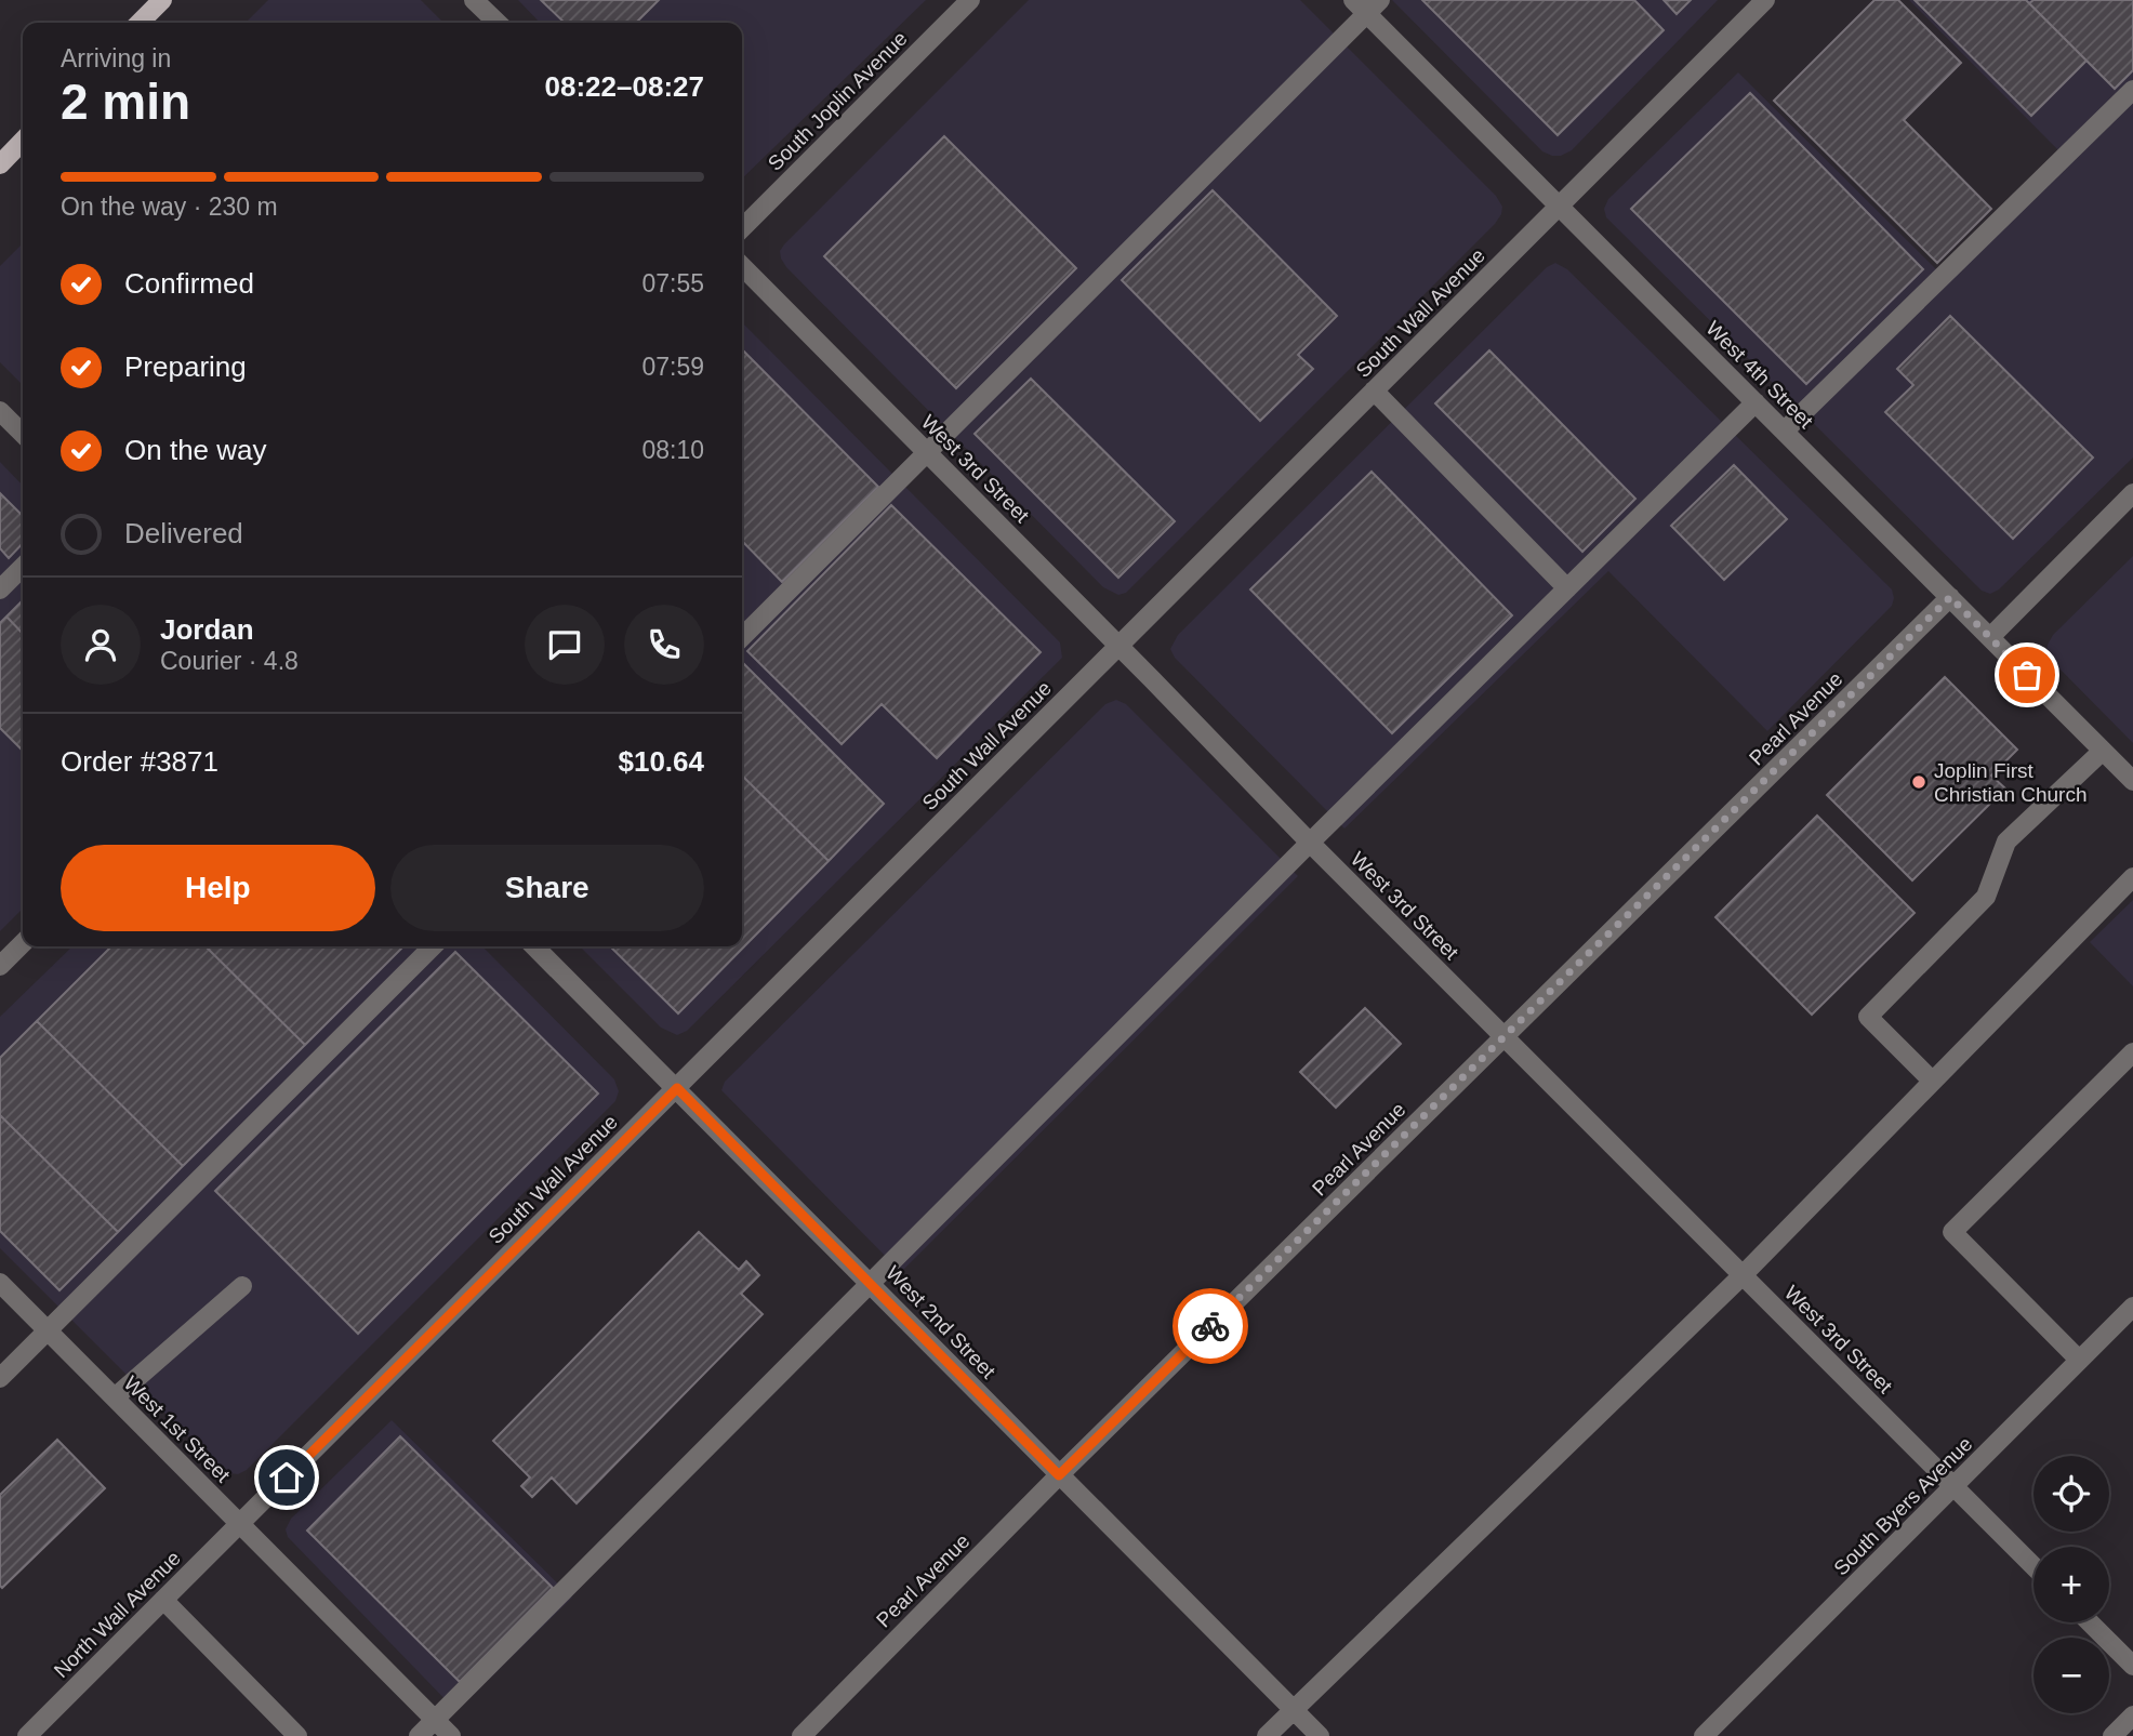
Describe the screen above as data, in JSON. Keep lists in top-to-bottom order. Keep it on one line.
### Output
{"streets":{"street":["South Joplin Avenue","South Wall Avenue","West 4th Street","West 3rd Street","Pearl Avenue","West 2nd Street","West 1st Street","South Byers Avenue","North Wall Avenue"]},"crossings":[["South Wall Avenue","West 4th Street"],["South Wall Avenue","West 3rd Street"],["South Wall Avenue","West 2nd Street"],["South Wall Avenue","West 1st Street"],["South Wall Avenue","North Wall Avenue"],["West 4th Street","Pearl Avenue"],["West 3rd Street","Pearl Avenue"],["West 3rd Street","South Byers Avenue"],["Pearl Avenue","West 2nd Street"],["West 1st Street","North Wall Avenue"]],"places":["Joplin First Christian Church"],"page":{"heading":["2 min","Arriving in","08:22–08:27"],"panel":["Jordan","Courier · 4.8","Order #3871","$10.64"],"bar":"On the way · 230 m","list":[["Confirmed","07:55"],["Preparing","07:59"],["On the way","08:10"],"Delivered"],"buttons":["Help","Share"],"map_buttons":["+","−"]}}
